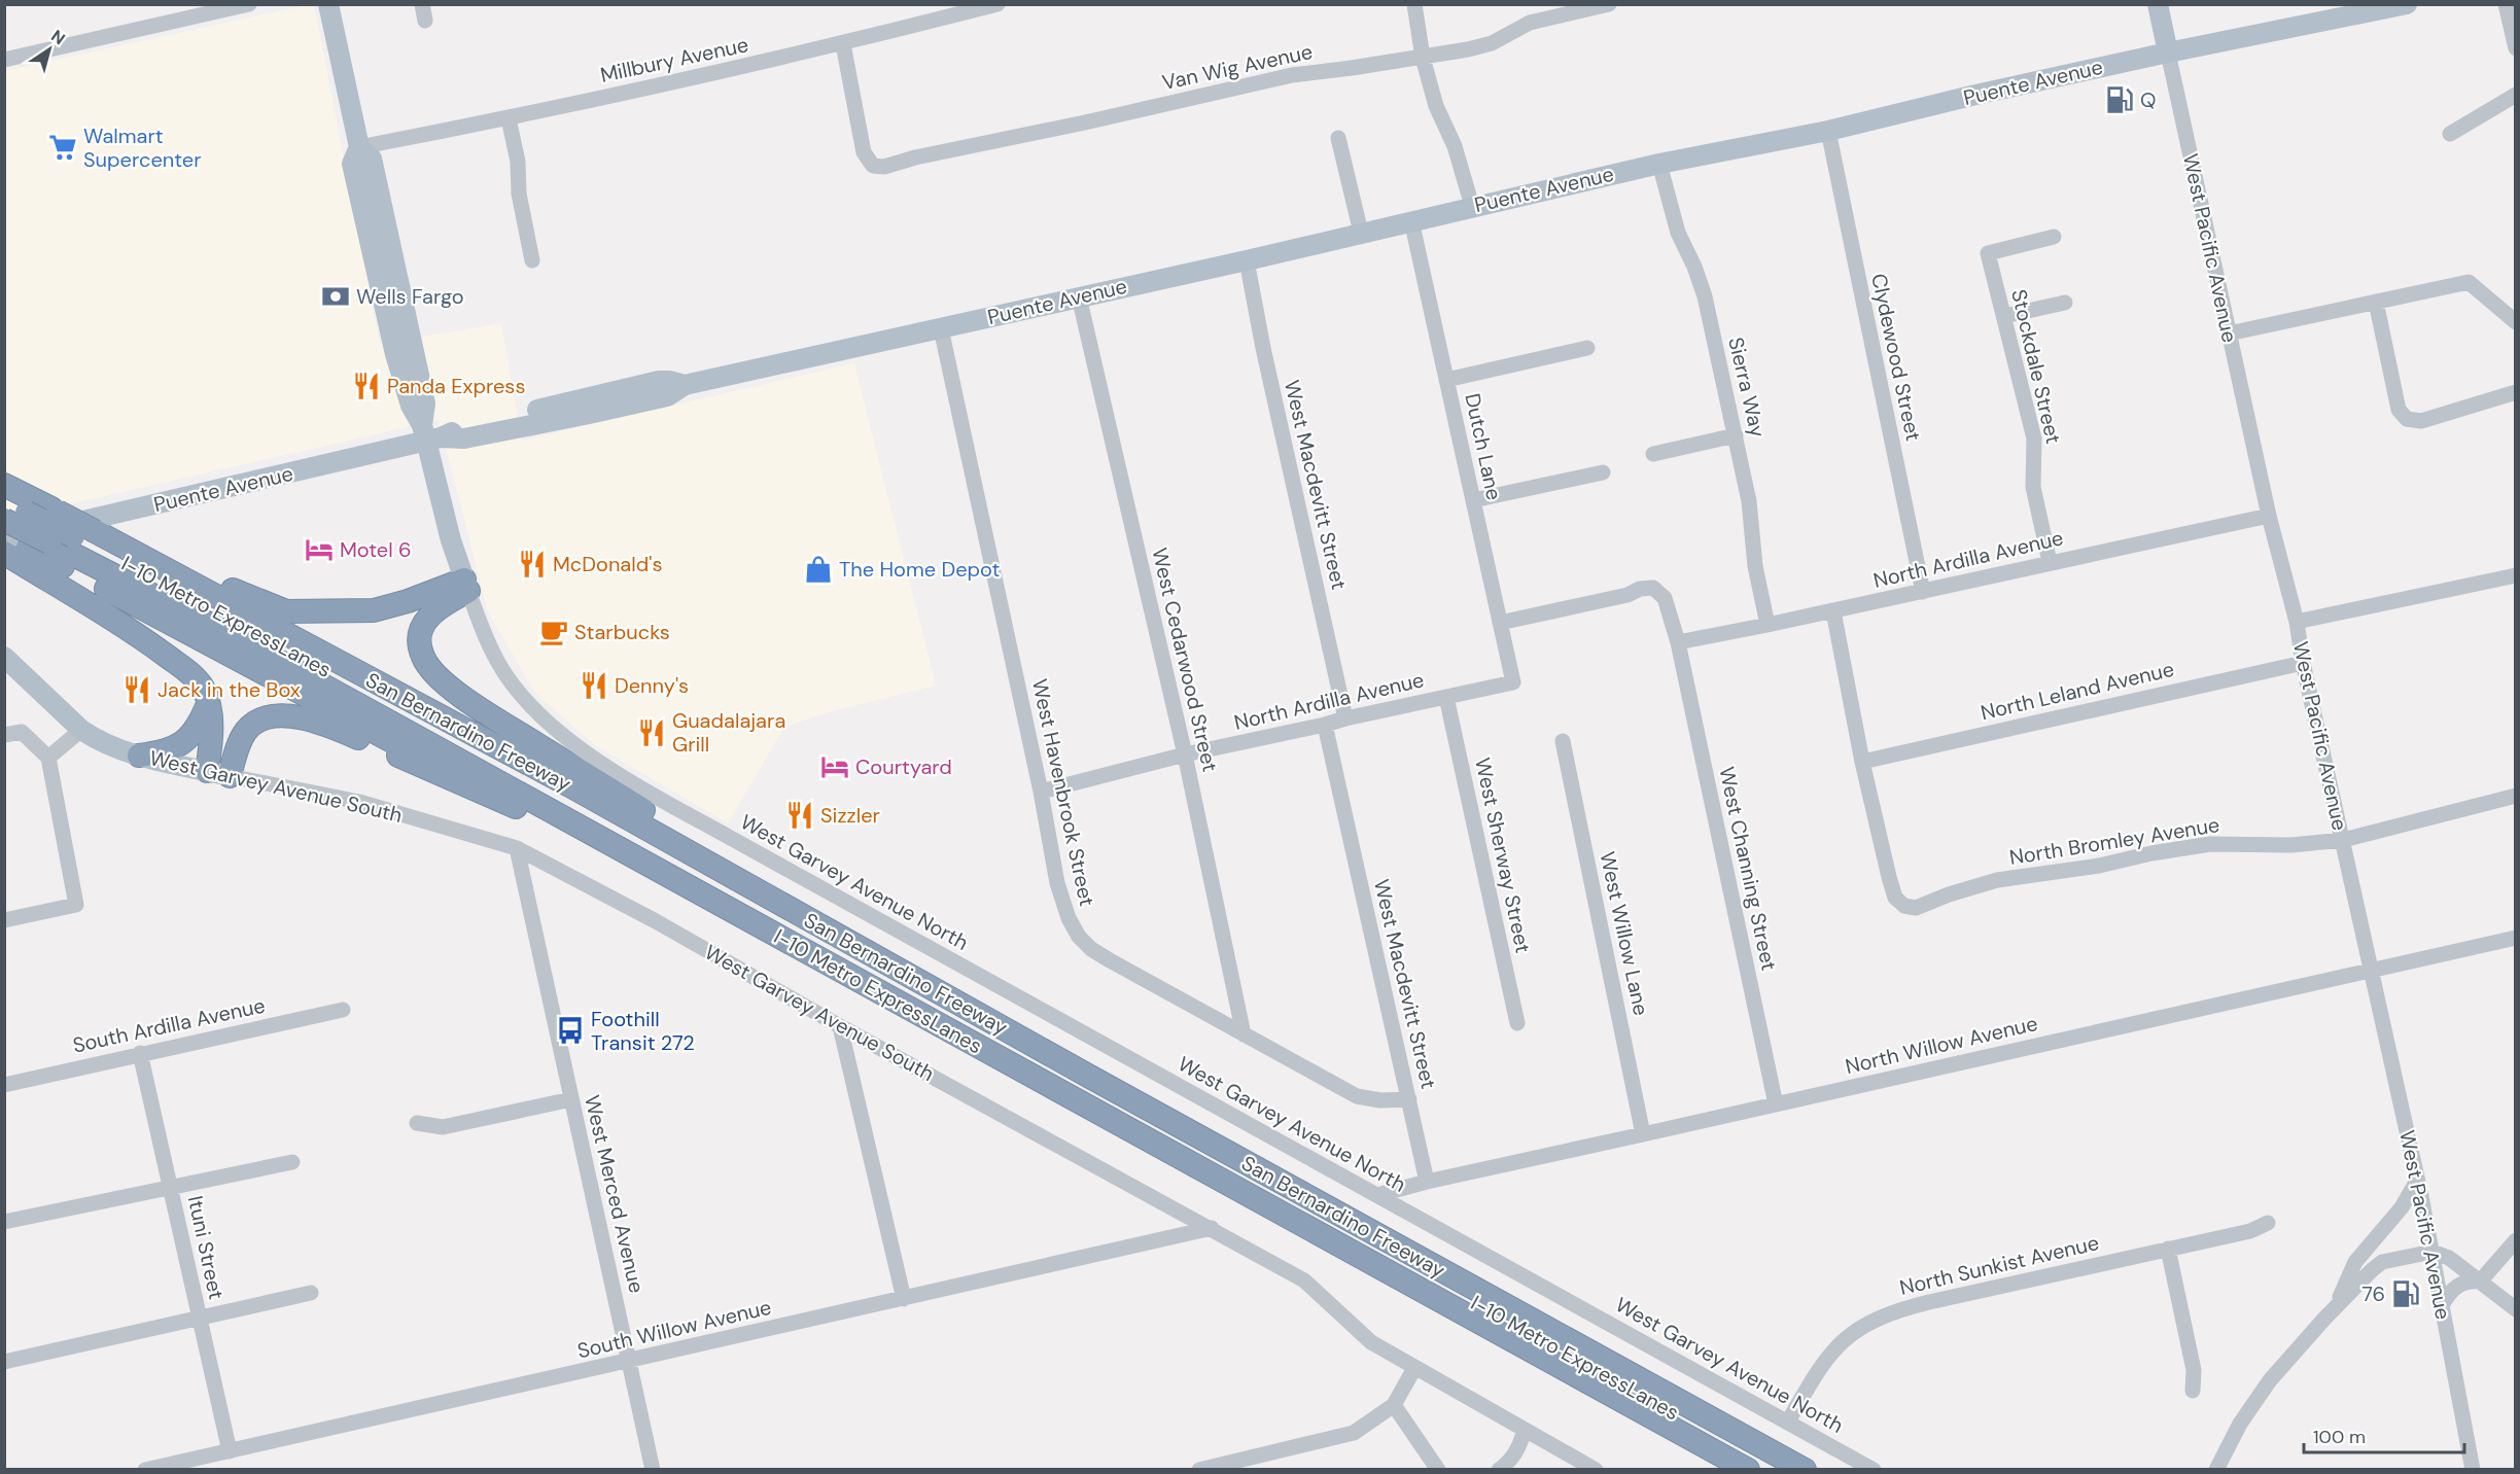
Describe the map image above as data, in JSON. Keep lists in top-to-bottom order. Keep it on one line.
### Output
{"streets":{"highway":["I-10 Metro ExpressLanes","San Bernardino Freeway"],"main road":["Puente Avenue","West Pacific Avenue","West Garvey Avenue South"],"street":["Millbury Avenue","Van Wig Avenue","Clydewood Street","Stockdale Street","Sierra Way","Dutch Lane","West Macdevitt Street","North Ardilla Avenue","West Cedarwood Street","North Leland Avenue","West Havenbrook Street","North Bromley Avenue","West Sherway Street","West Channing Street","West Garvey Avenue North","West Willow Lane","South Ardilla Avenue","North Willow Avenue","West Merced Avenue","Ituni Street","North Sunkist Avenue","South Willow Avenue"]},"crossings":[["Millbury Avenue","Van Wig Avenue"],["Puente Avenue","West Pacific Avenue"],["Puente Avenue","Clydewood Street"],["Puente Avenue","Sierra Way"],["Puente Avenue","Dutch Lane"],["Puente Avenue","West Macdevitt Street"],["Puente Avenue","I-10 Metro ExpressLanes"],["Puente Avenue","West Cedarwood Street"],["Puente Avenue","San Bernardino Freeway"],["Puente Avenue","West Havenbrook Street"],["West Pacific Avenue","North Ardilla Avenue"],["West Pacific Avenue","North Leland Avenue"],["West Pacific Avenue","North Bromley Avenue"],["West Pacific Avenue","North Willow Avenue"],["Clydewood Street","North Ardilla Avenue"],["Stockdale Street","North Ardilla Avenue"],["Sierra Way","North Ardilla Avenue"],["Dutch Lane","North Ardilla Avenue"],["Dutch Lane","West Channing Street"],["West Macdevitt Street","North Ardilla Avenue"],["West Macdevitt Street","West Havenbrook Street"],["West Macdevitt Street","North Willow Avenue"],["North Ardilla Avenue","West Cedarwood Street"],["North Ardilla Avenue","West Havenbrook Street"],["North Ardilla Avenue","West Sherway Street"],["North Ardilla Avenue","West Channing Street"],["I-10 Metro ExpressLanes","San Bernardino Freeway"],["West Cedarwood Street","West Havenbrook Street"],["North Leland Avenue","North Bromley Avenue"],["West Garvey Avenue South","West Merced Avenue"],["West Garvey Avenue South","South Willow Avenue"],["West Channing Street","North Willow Avenue"],["West Garvey Avenue North","North Willow Avenue"],["West Garvey Avenue North","North Sunkist Avenue"],["West Willow Lane","North Willow Avenue"],["South Ardilla Avenue","Ituni Street"],["West Merced Avenue","South Willow Avenue"],["Ituni Street","South Willow Avenue"]],"places":{"fuel station":["Q","76"],"supermarket":["Walmart Supercenter"],"bank":["Wells Fargo"],"restaurant":["Panda Express","McDonald's","Denny's","Jack in the Box","Guadalajara Grill","Sizzler"],"hotel":["Motel 6","Courtyard"],"shop":["The Home Depot"],"cafe":["Starbucks"],"bus stop":["Foothill Transit 272"]},"scale_bar":"100 m","north":"top right"}
